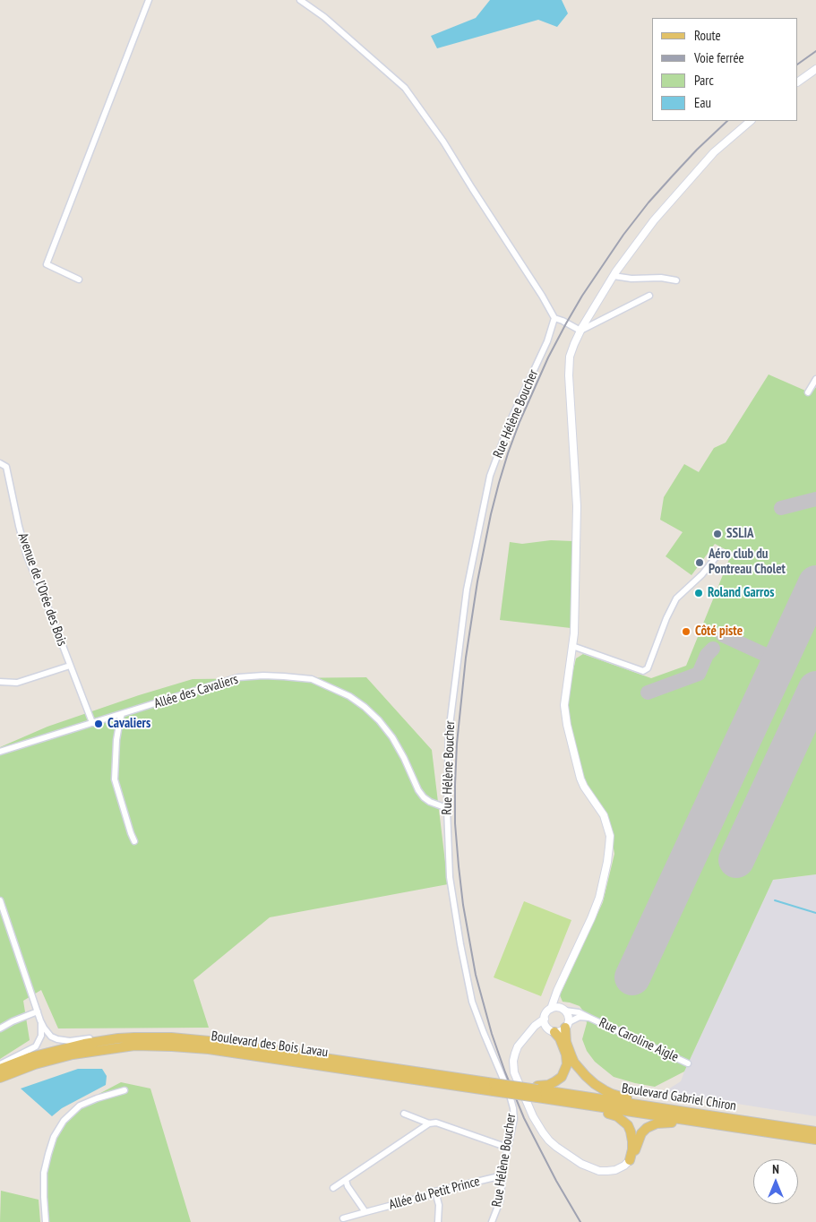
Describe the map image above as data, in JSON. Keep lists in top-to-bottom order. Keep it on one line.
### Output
{"streets":{"main road":["Boulevard des Bois Lavau","Boulevard Gabriel Chiron"],"street":["Rue Hélène Boucher","Avenue de l’Orée des Bois","Allée des Cavaliers","Rue Caroline Aigle","Allée du Petit Prince"]},"crossings":[["Rue Hélène Boucher","Allée des Cavaliers"],["Rue Hélène Boucher","Allée du Petit Prince"],["Avenue de l’Orée des Bois","Allée des Cavaliers"],["Boulevard des Bois Lavau","Boulevard Gabriel Chiron"]],"places":["SSLIA","Aéro club du Pontreau Cholet","Roland Garros","Côté piste","Cavaliers"],"legend":["Route","Voie ferrée","Parc","Eau"],"north":"top"}
